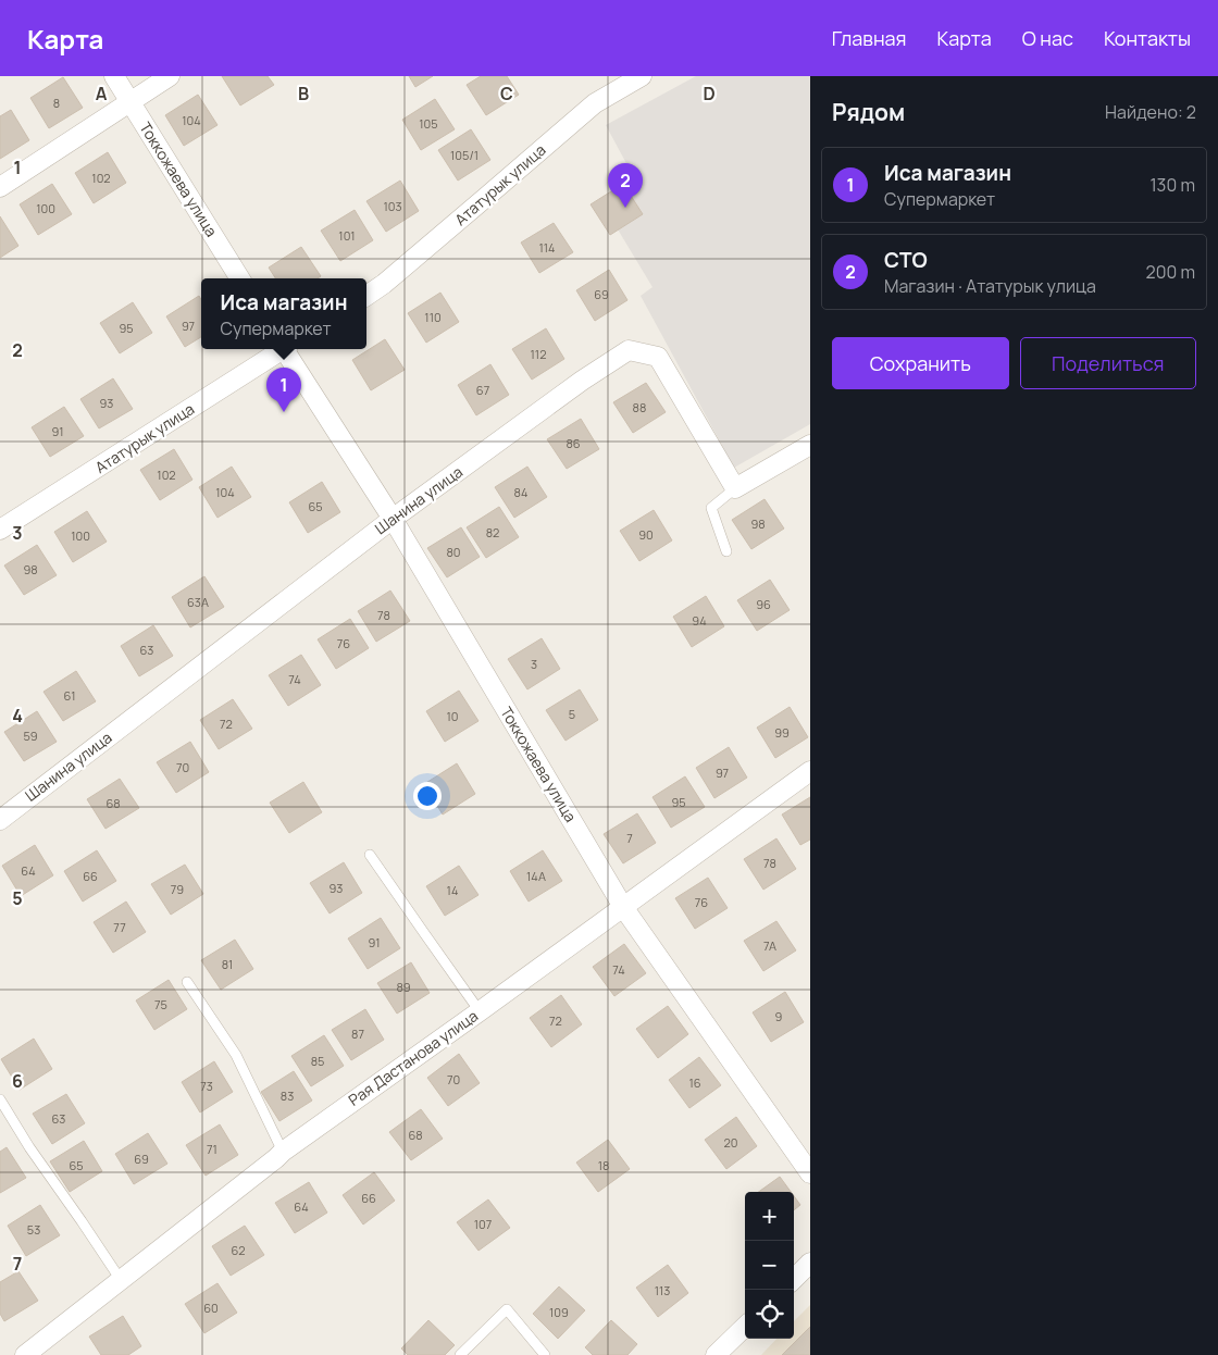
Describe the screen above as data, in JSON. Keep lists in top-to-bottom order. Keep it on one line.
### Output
{"streets":{"street":["Токкожаева улица","Ататурык улица","Шанина улица","Рая Дастанова улица"]},"crossings":[["Токкожаева улица","Шанина улица"],["Токкожаева улица","Рая Дастанова улица"]],"house_numbers":["8","104","105","105/1","102","103","100","101","114","69","110","97","95","112","67","93","88","91","86","102","104","84","65","98","82","90","100","80","98","63А","96","78","94","76","63","3","74","61","5","10","72","99","59","70","97","95","68","7","78","64","66","14А","93","79","14","76","77","91","7А","81","74","89","75","9","72","87","85","70","16","73","83","63","68","20","71","69","65","18","66","64","107","53","62","113","60","109"],"page":{"header":"Карта","nav":["Главная","Карта","О нас","Контакты"],"heading":["Рядом","Найдено: 2"],"list":[{"mark":"1","name":"Иса магазин","note":"Супермаркет","value":"130 m"},{"mark":"2","name":"СТО","note":"Магазин · Ататурык улица","value":"200 m"}],"pins":["2","1"],"popup":["Иса магазин","Супермаркет"],"buttons":["Сохранить","Поделиться"],"map_buttons":["+","−"]},"grid":{"columns":["A","B","C","D"],"rows":["1","2","3","4","5","6","7"]}}
